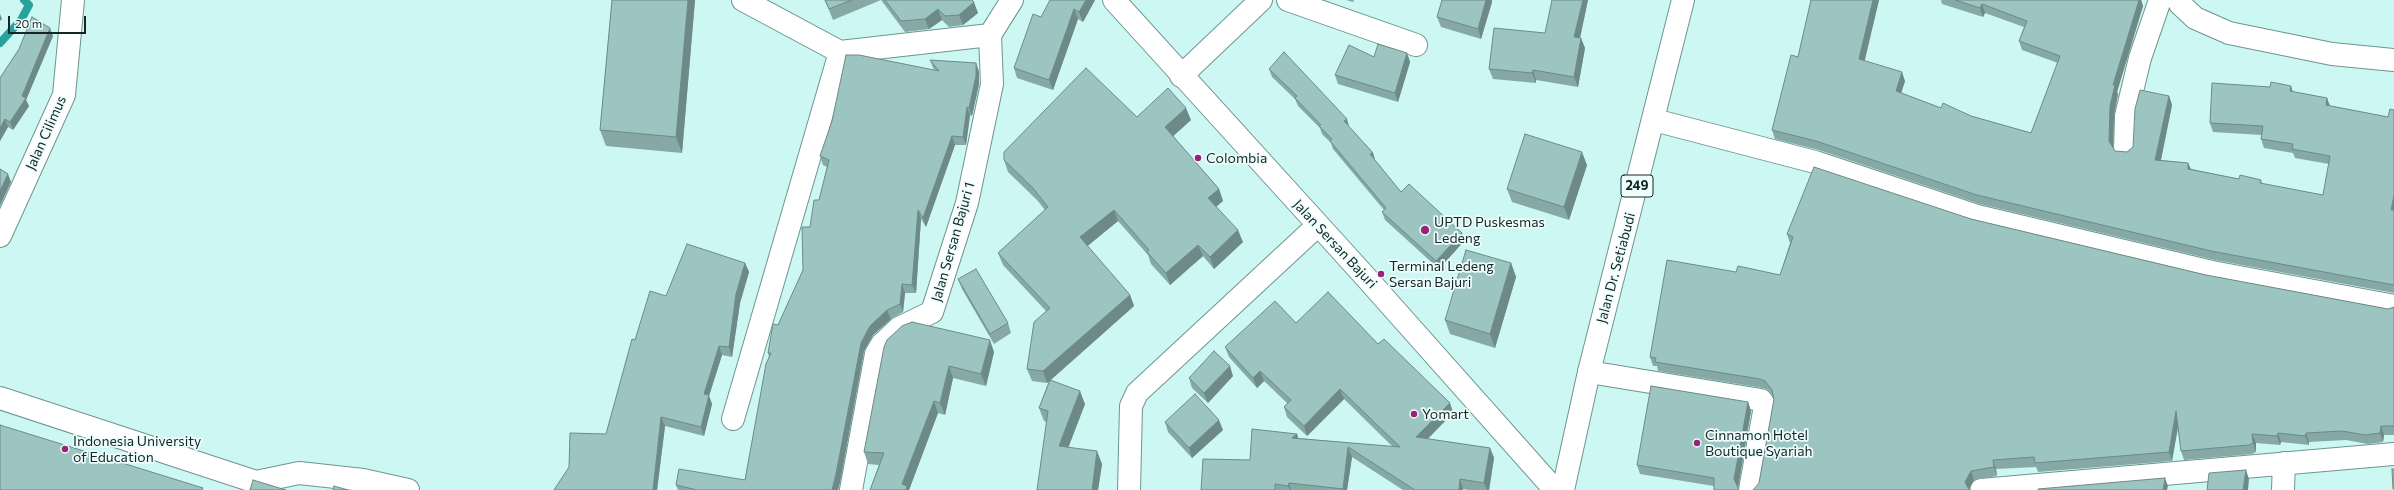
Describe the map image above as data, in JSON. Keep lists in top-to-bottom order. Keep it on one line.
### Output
{"streets":{"street":["Jalan Cilimus","249","Jalan Sersan Bajuri 1","Jalan Sersan Bajuri","Jalan Dr. Setiabudi"]},"places":["Colombia","UPTD Puskesmas Ledeng","Terminal Ledeng Sersan Bajuri","Yomart","Cinnamon Hotel Boutique Syariah","Indonesia University of Education"],"scale_bar":"20 m"}
